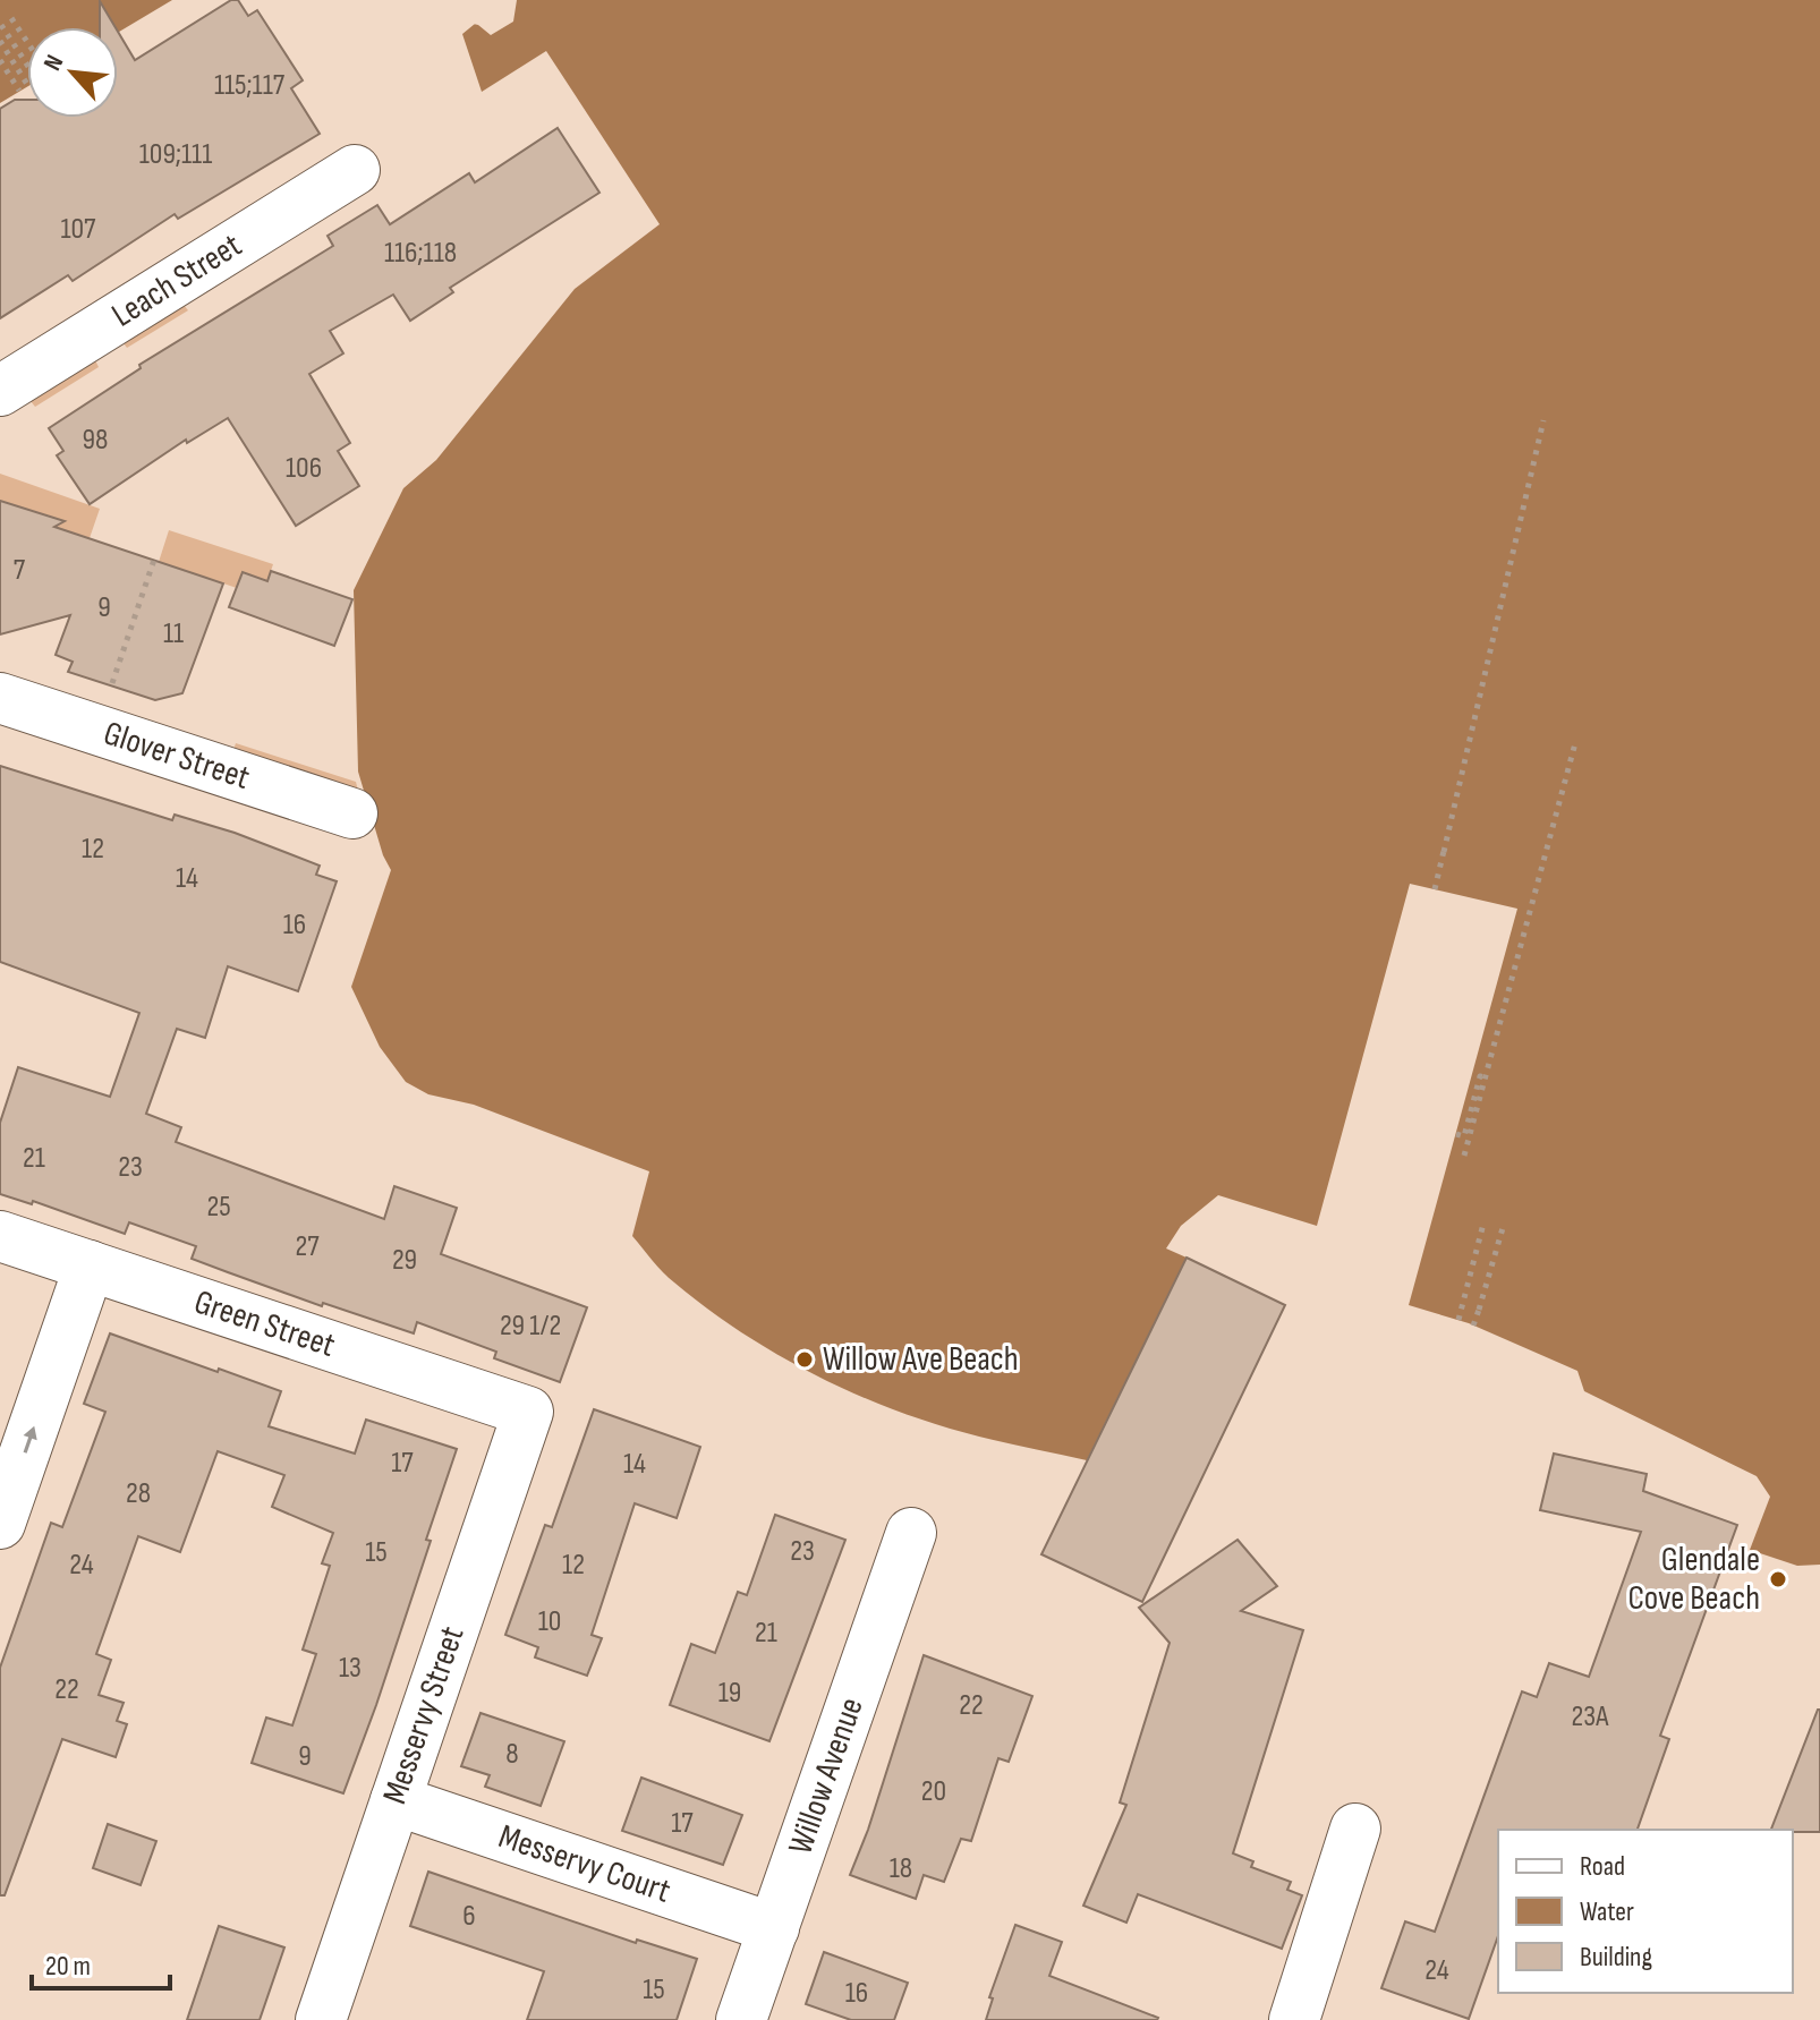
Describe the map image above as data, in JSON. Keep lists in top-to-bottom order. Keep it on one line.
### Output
{"streets":{"street":["Leach Street","Glover Street","Green Street","Messervy Street","Willow Avenue","Messervy Court"]},"crossings":[["Green Street","Messervy Street"],["Messervy Street","Messervy Court"],["Willow Avenue","Messervy Court"]],"places":["Willow Ave Beach","Glendale Cove Beach"],"house_numbers":["115;117","109;111","107","116;118","98","106","7","9","11","12","14","16","21","23","25","27","29","29 1/2","17","14","28","23","15","24","12","10","21","13","22","19","22","23A","8","9","20","17","18","6","24","15","16"],"legend":["Road","Water","Building"],"scale_bar":"20 m","north":"top left"}
